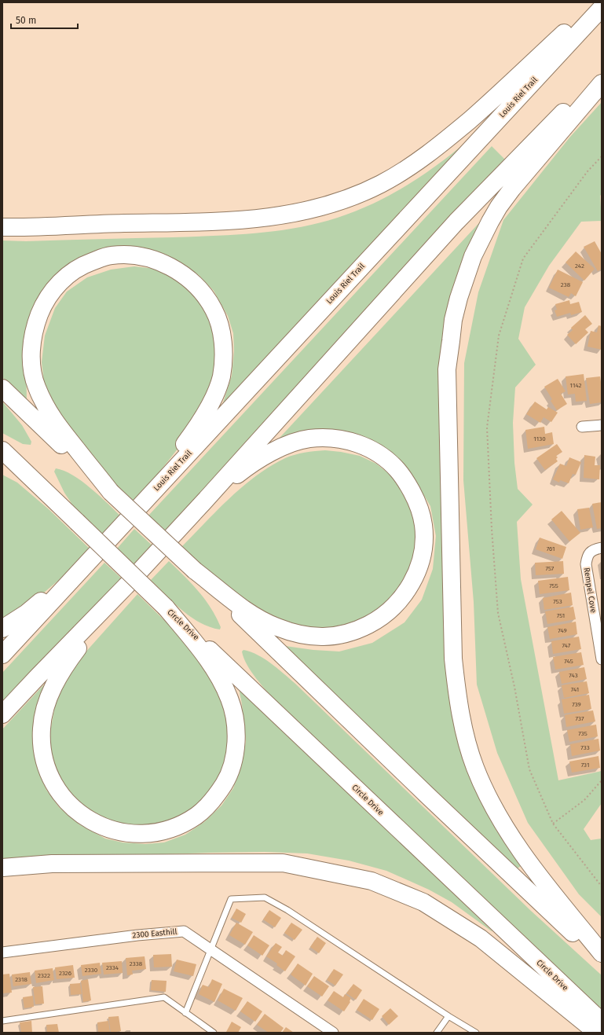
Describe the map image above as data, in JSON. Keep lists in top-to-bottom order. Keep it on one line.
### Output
{"streets":{"highway":["Louis Riel Trail","Circle Drive"],"street":["Rempel Cove","2300 Easthill"]},"house_numbers":["242","238","1142","1130","761","757","755","753","751","749","747","745","743","741","739","737","735","733","731","2338","2334","2330","2326","2322","2318"],"scale_bar":"50 m"}
